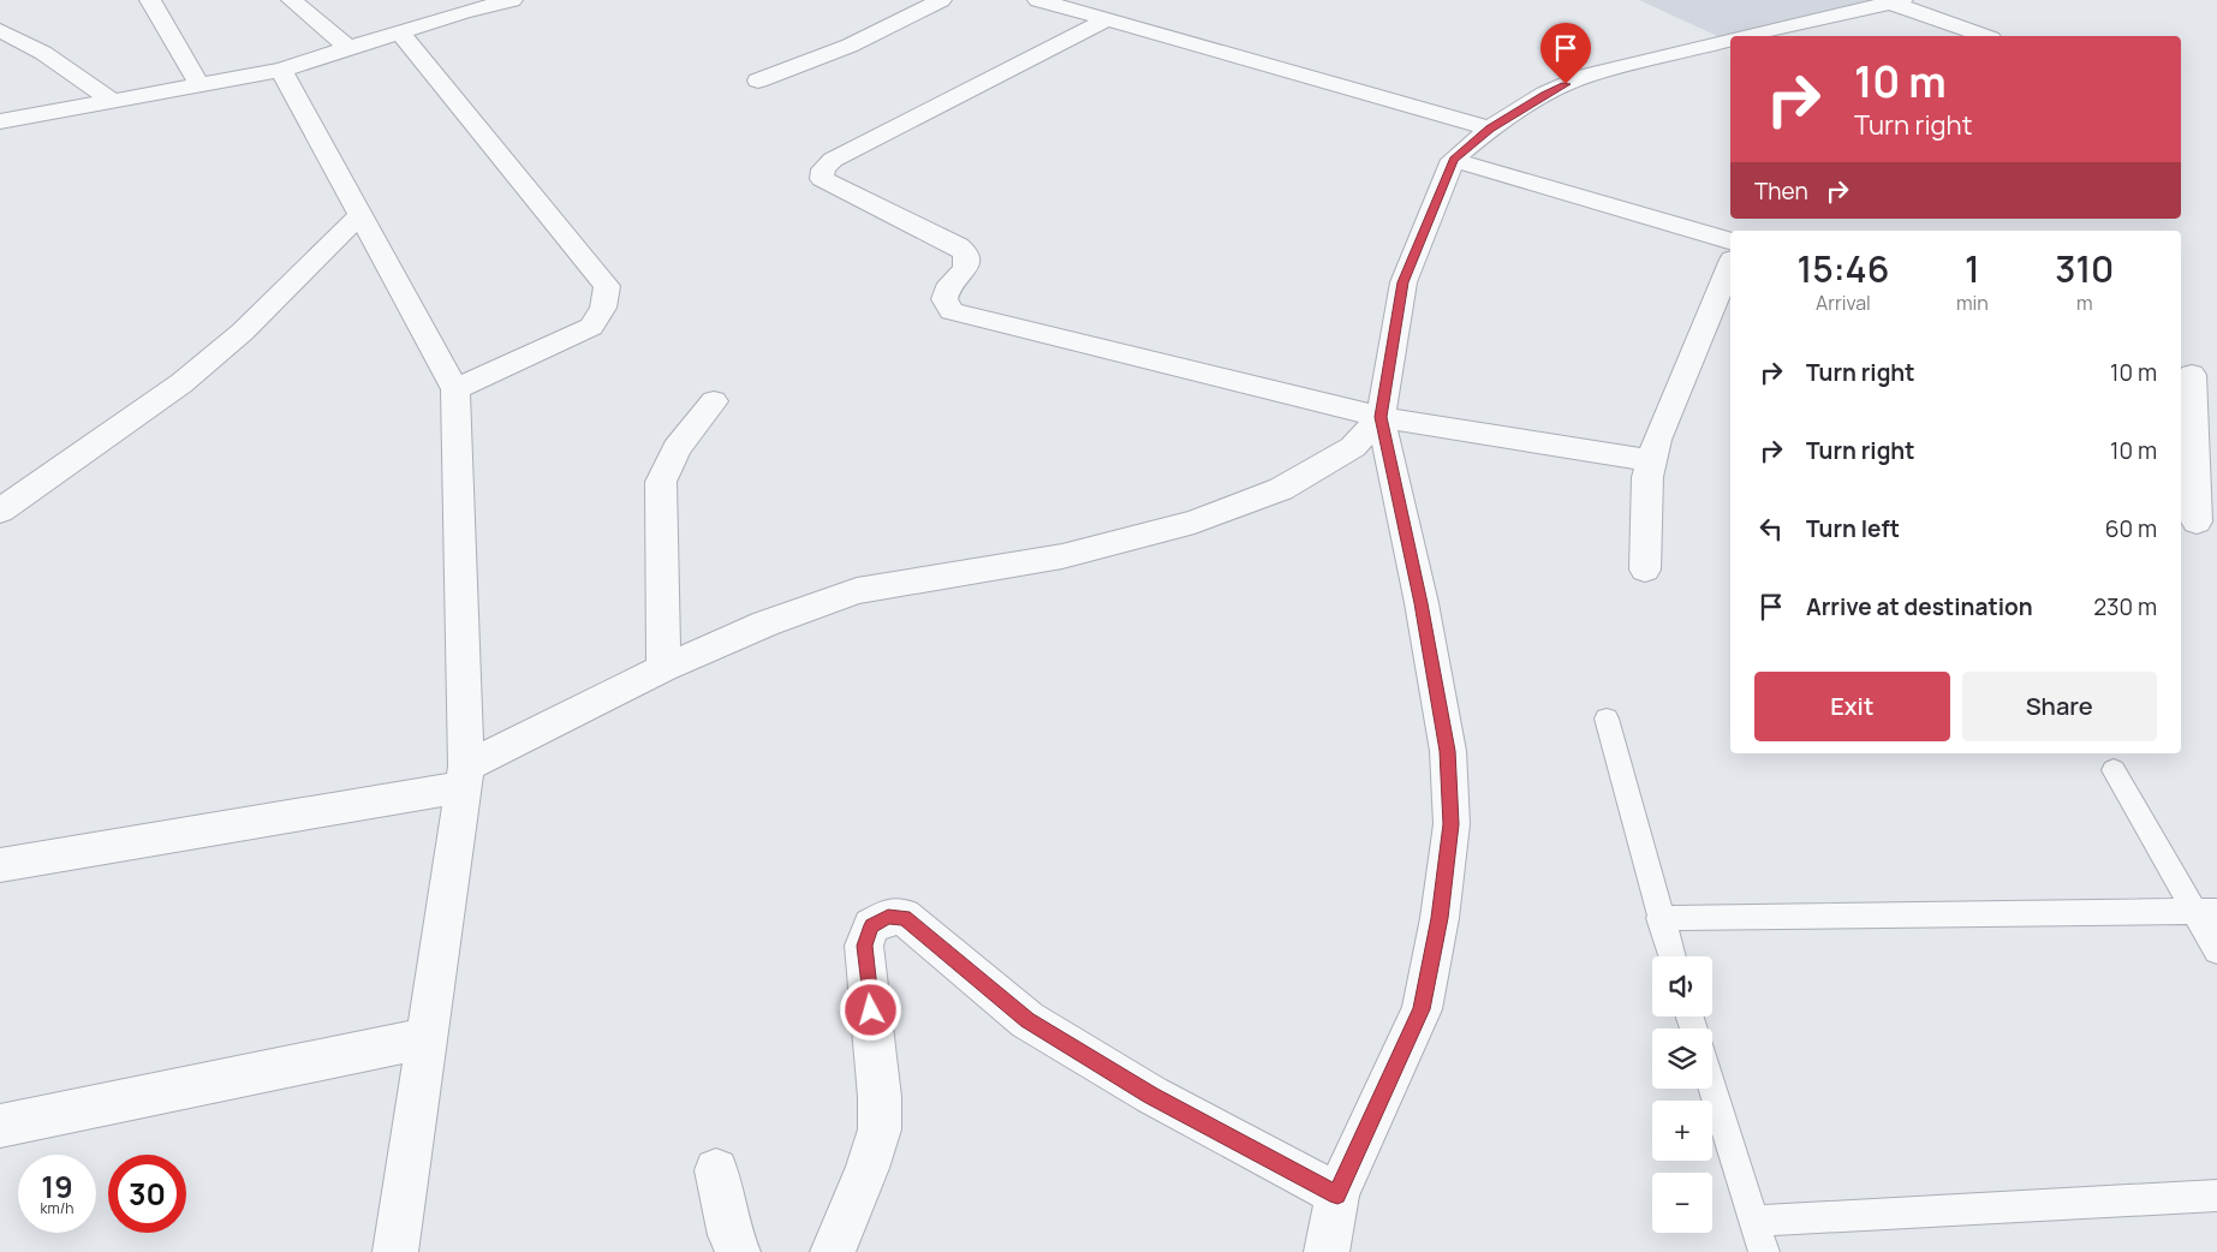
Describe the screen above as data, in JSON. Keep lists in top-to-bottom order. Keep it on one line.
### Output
{"page":{"turn":["10 m","Turn right"],"then":"Then","eta":["15:46","Arrival","1","min","310","m"],"list":[{"name":"Turn right","value":"10 m"},{"name":"Turn right","value":"10 m"},{"name":"Turn left","value":"60 m"},{"name":"Arrive at destination","value":"230 m"}],"buttons":["Exit","Share"],"map_buttons":["+","−"],"speed":"19 km/h","limit":"30"}}
